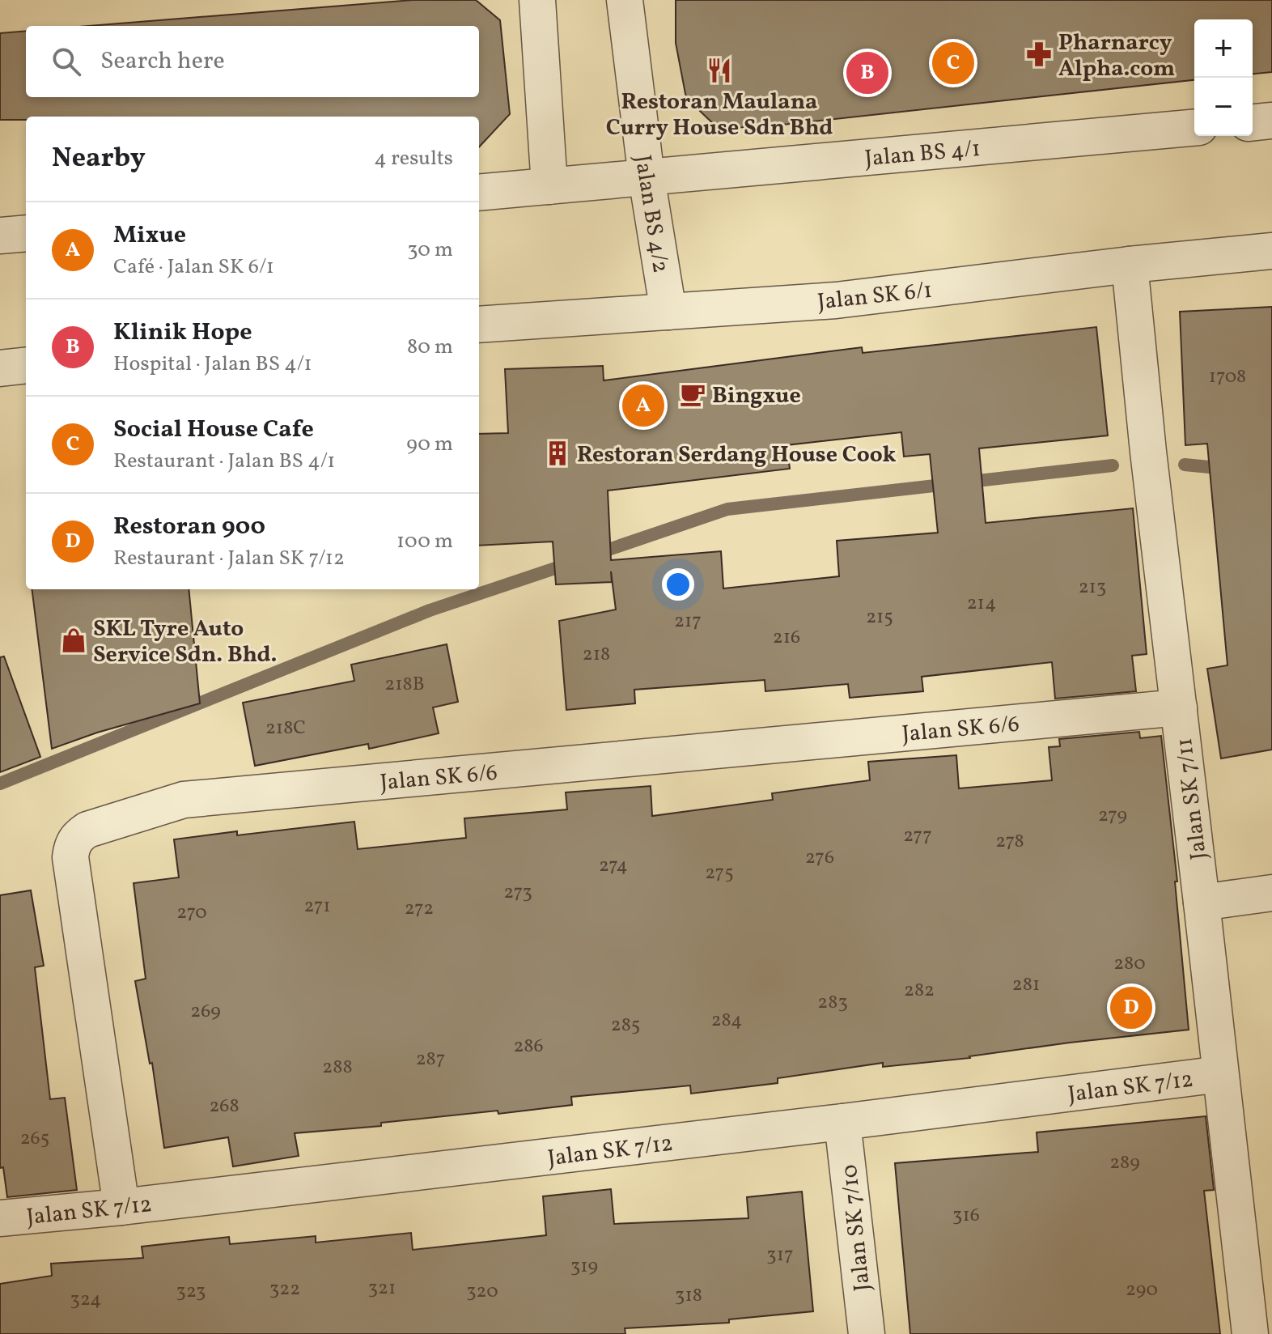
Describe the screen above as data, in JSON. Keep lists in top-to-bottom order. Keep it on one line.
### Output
{"streets":{"street":["Jalan BS 4/1","Jalan BS 4/2","Jalan SK 6/1","Jalan SK 6/6","Jalan SK 7/11","Jalan SK 7/12","Jalan SK 7/10"]},"crossings":[["Jalan BS 4/1","Jalan BS 4/2"],["Jalan BS 4/2","Jalan SK 6/1"],["Jalan SK 6/1","Jalan SK 7/11"],["Jalan SK 6/6","Jalan SK 7/11"],["Jalan SK 6/6","Jalan SK 7/12"],["Jalan SK 7/11","Jalan SK 7/12"],["Jalan SK 7/12","Jalan SK 7/10"]],"places":{"pharmacy":["Pharnarcy Alpha.com"],"restaurant":["Restoran Maulana Curry House Sdn Bhd"],"cafe":["Bingxue"],"building":["Restoran Serdang House Cook"],"shop":["SKL Tyre Auto Service Sdn. Bhd."]},"house_numbers":["1708","213","214","215","217","216","218","218B","218C","279","277","278","276","274","275","273","271","272","270","280","281","282","283","269","284","285","286","287","288","268","265","289","316","317","319","321","322","290","323","320","318","324"],"page":{"map_buttons":["+","−"],"search":"Search here","pins":["C","B","A","D"],"heading":["Nearby","4 results"],"list":[{"mark":"A","name":"Mixue","note":"Café · Jalan SK 6/1","value":"30 m"},{"mark":"B","name":"Klinik Hope","note":"Hospital · Jalan BS 4/1","value":"80 m"},{"mark":"C","name":"Social House Cafe","note":"Restaurant · Jalan BS 4/1","value":"90 m"},{"mark":"D","name":"Restoran 900","note":"Restaurant · Jalan SK 7/12","value":"100 m"}]}}
